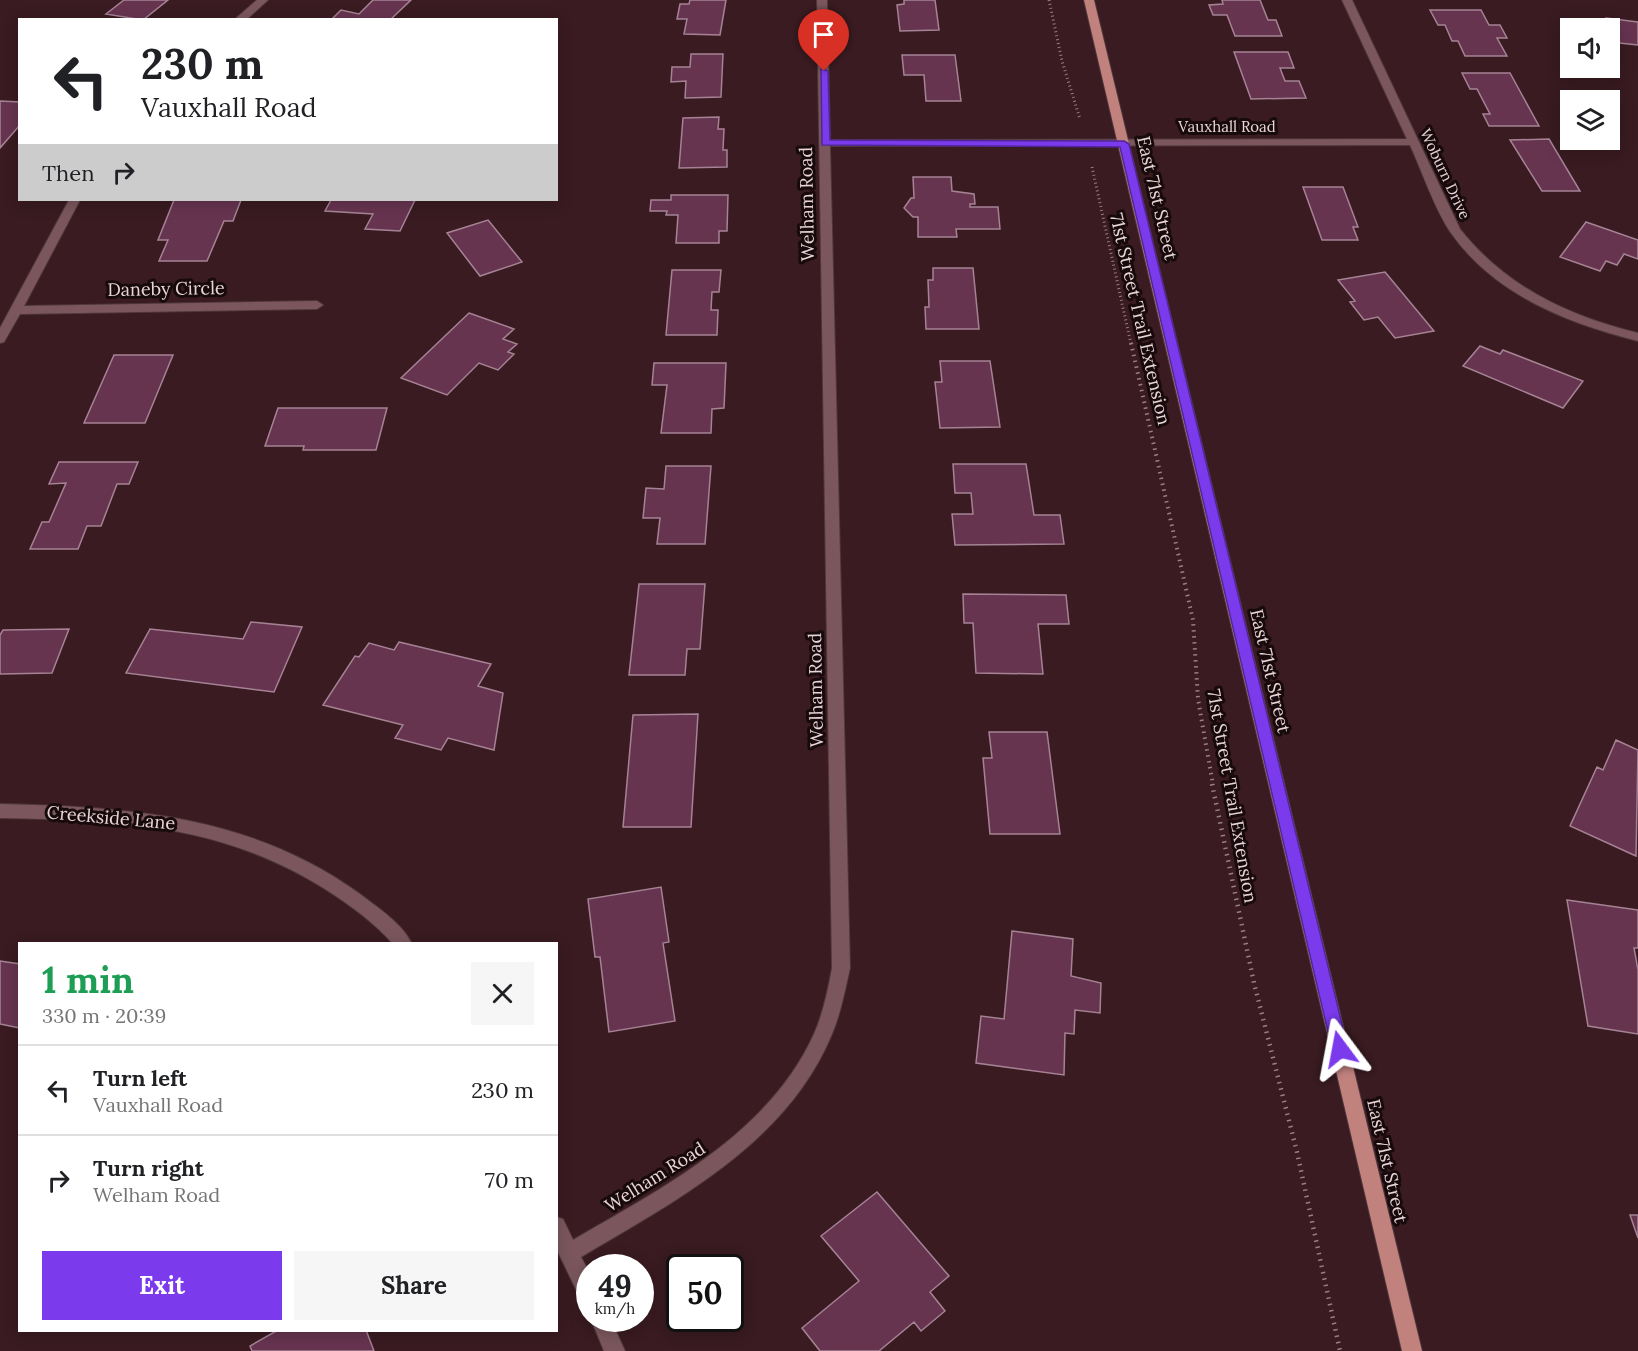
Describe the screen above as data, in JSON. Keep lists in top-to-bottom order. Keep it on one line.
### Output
{"streets":{"main road":["East 71st Street"],"street":["Vauxhall Road","Woburn Drive","Welham Road","Daneby Circle","Creekside Lane"],"path":["71st Street Trail Extension"]},"crossings":[["Vauxhall Road","Woburn Drive"],["Vauxhall Road","East 71st Street"],["Vauxhall Road","Welham Road"]],"page":{"turn":["230 m","Vauxhall Road"],"then":"Then","heading":["1 min","330 m · 20:39"],"list":[{"name":"Turn left","note":"Vauxhall Road","value":"230 m"},{"name":"Turn right","note":"Welham Road","value":"70 m"}],"buttons":["Exit","Share"],"speed":"49 km/h","limit":"50"}}
